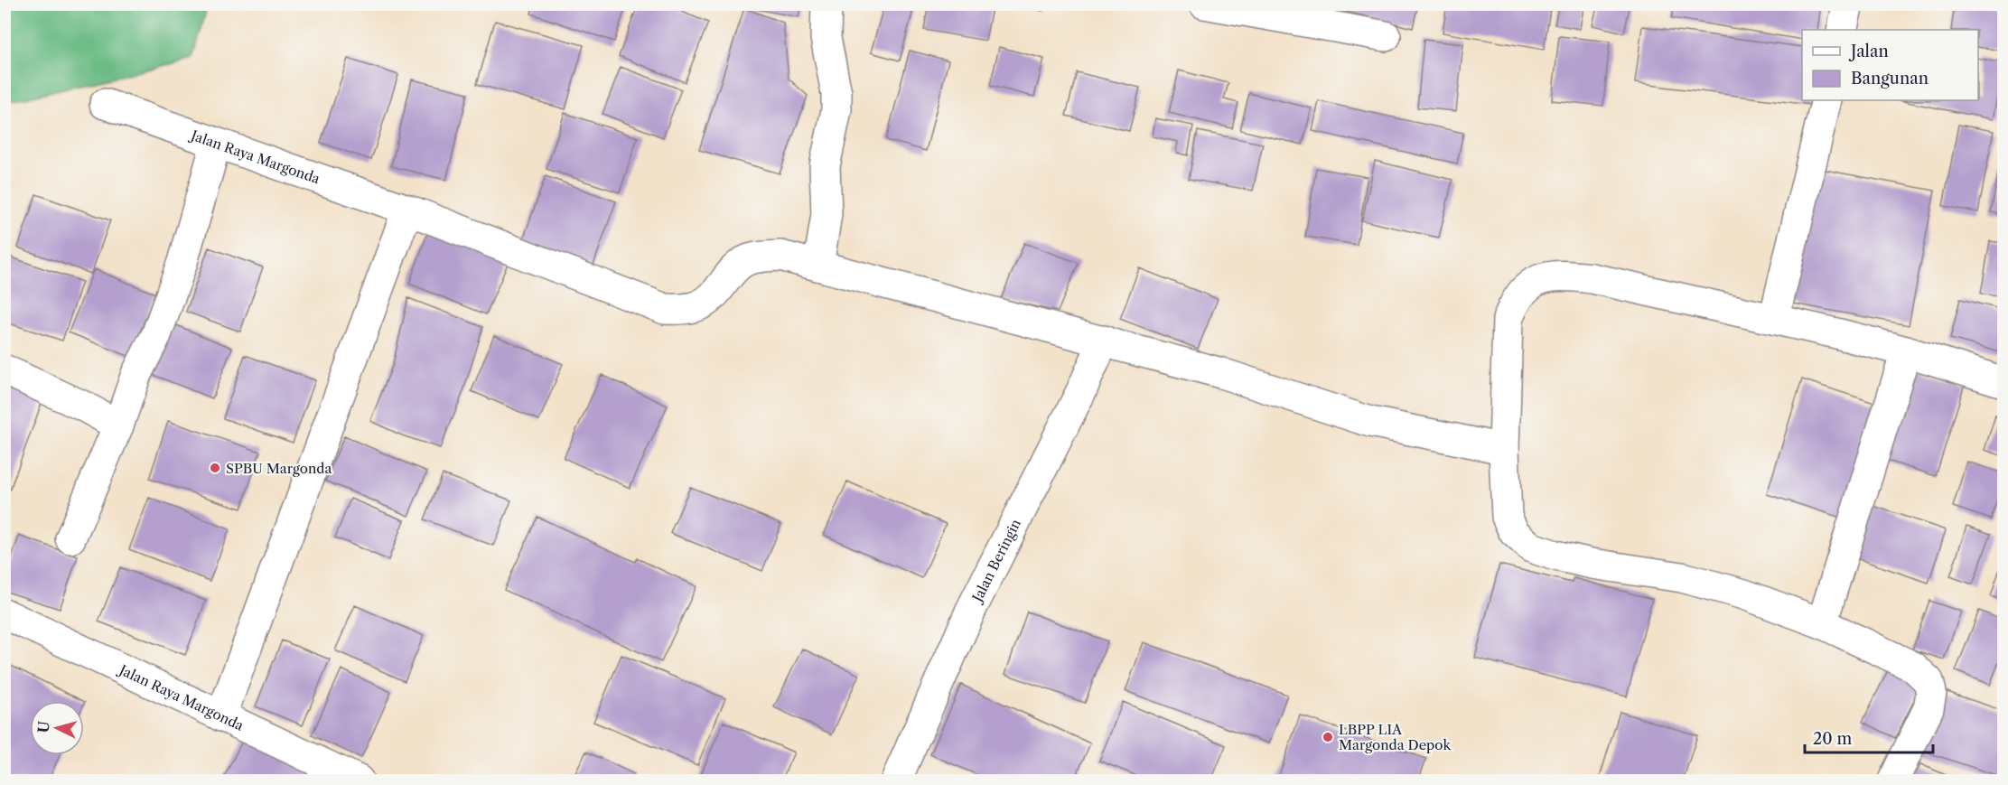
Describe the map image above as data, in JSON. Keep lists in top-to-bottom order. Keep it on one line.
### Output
{"streets":{"street":["Jalan Raya Margonda","Jalan Beringin"]},"crossings":[["Jalan Raya Margonda","Jalan Beringin"]],"places":["SPBU Margonda","LBPP LIA Margonda Depok"],"legend":["Jalan","Bangunan"],"scale_bar":"20 m","north":"left"}
